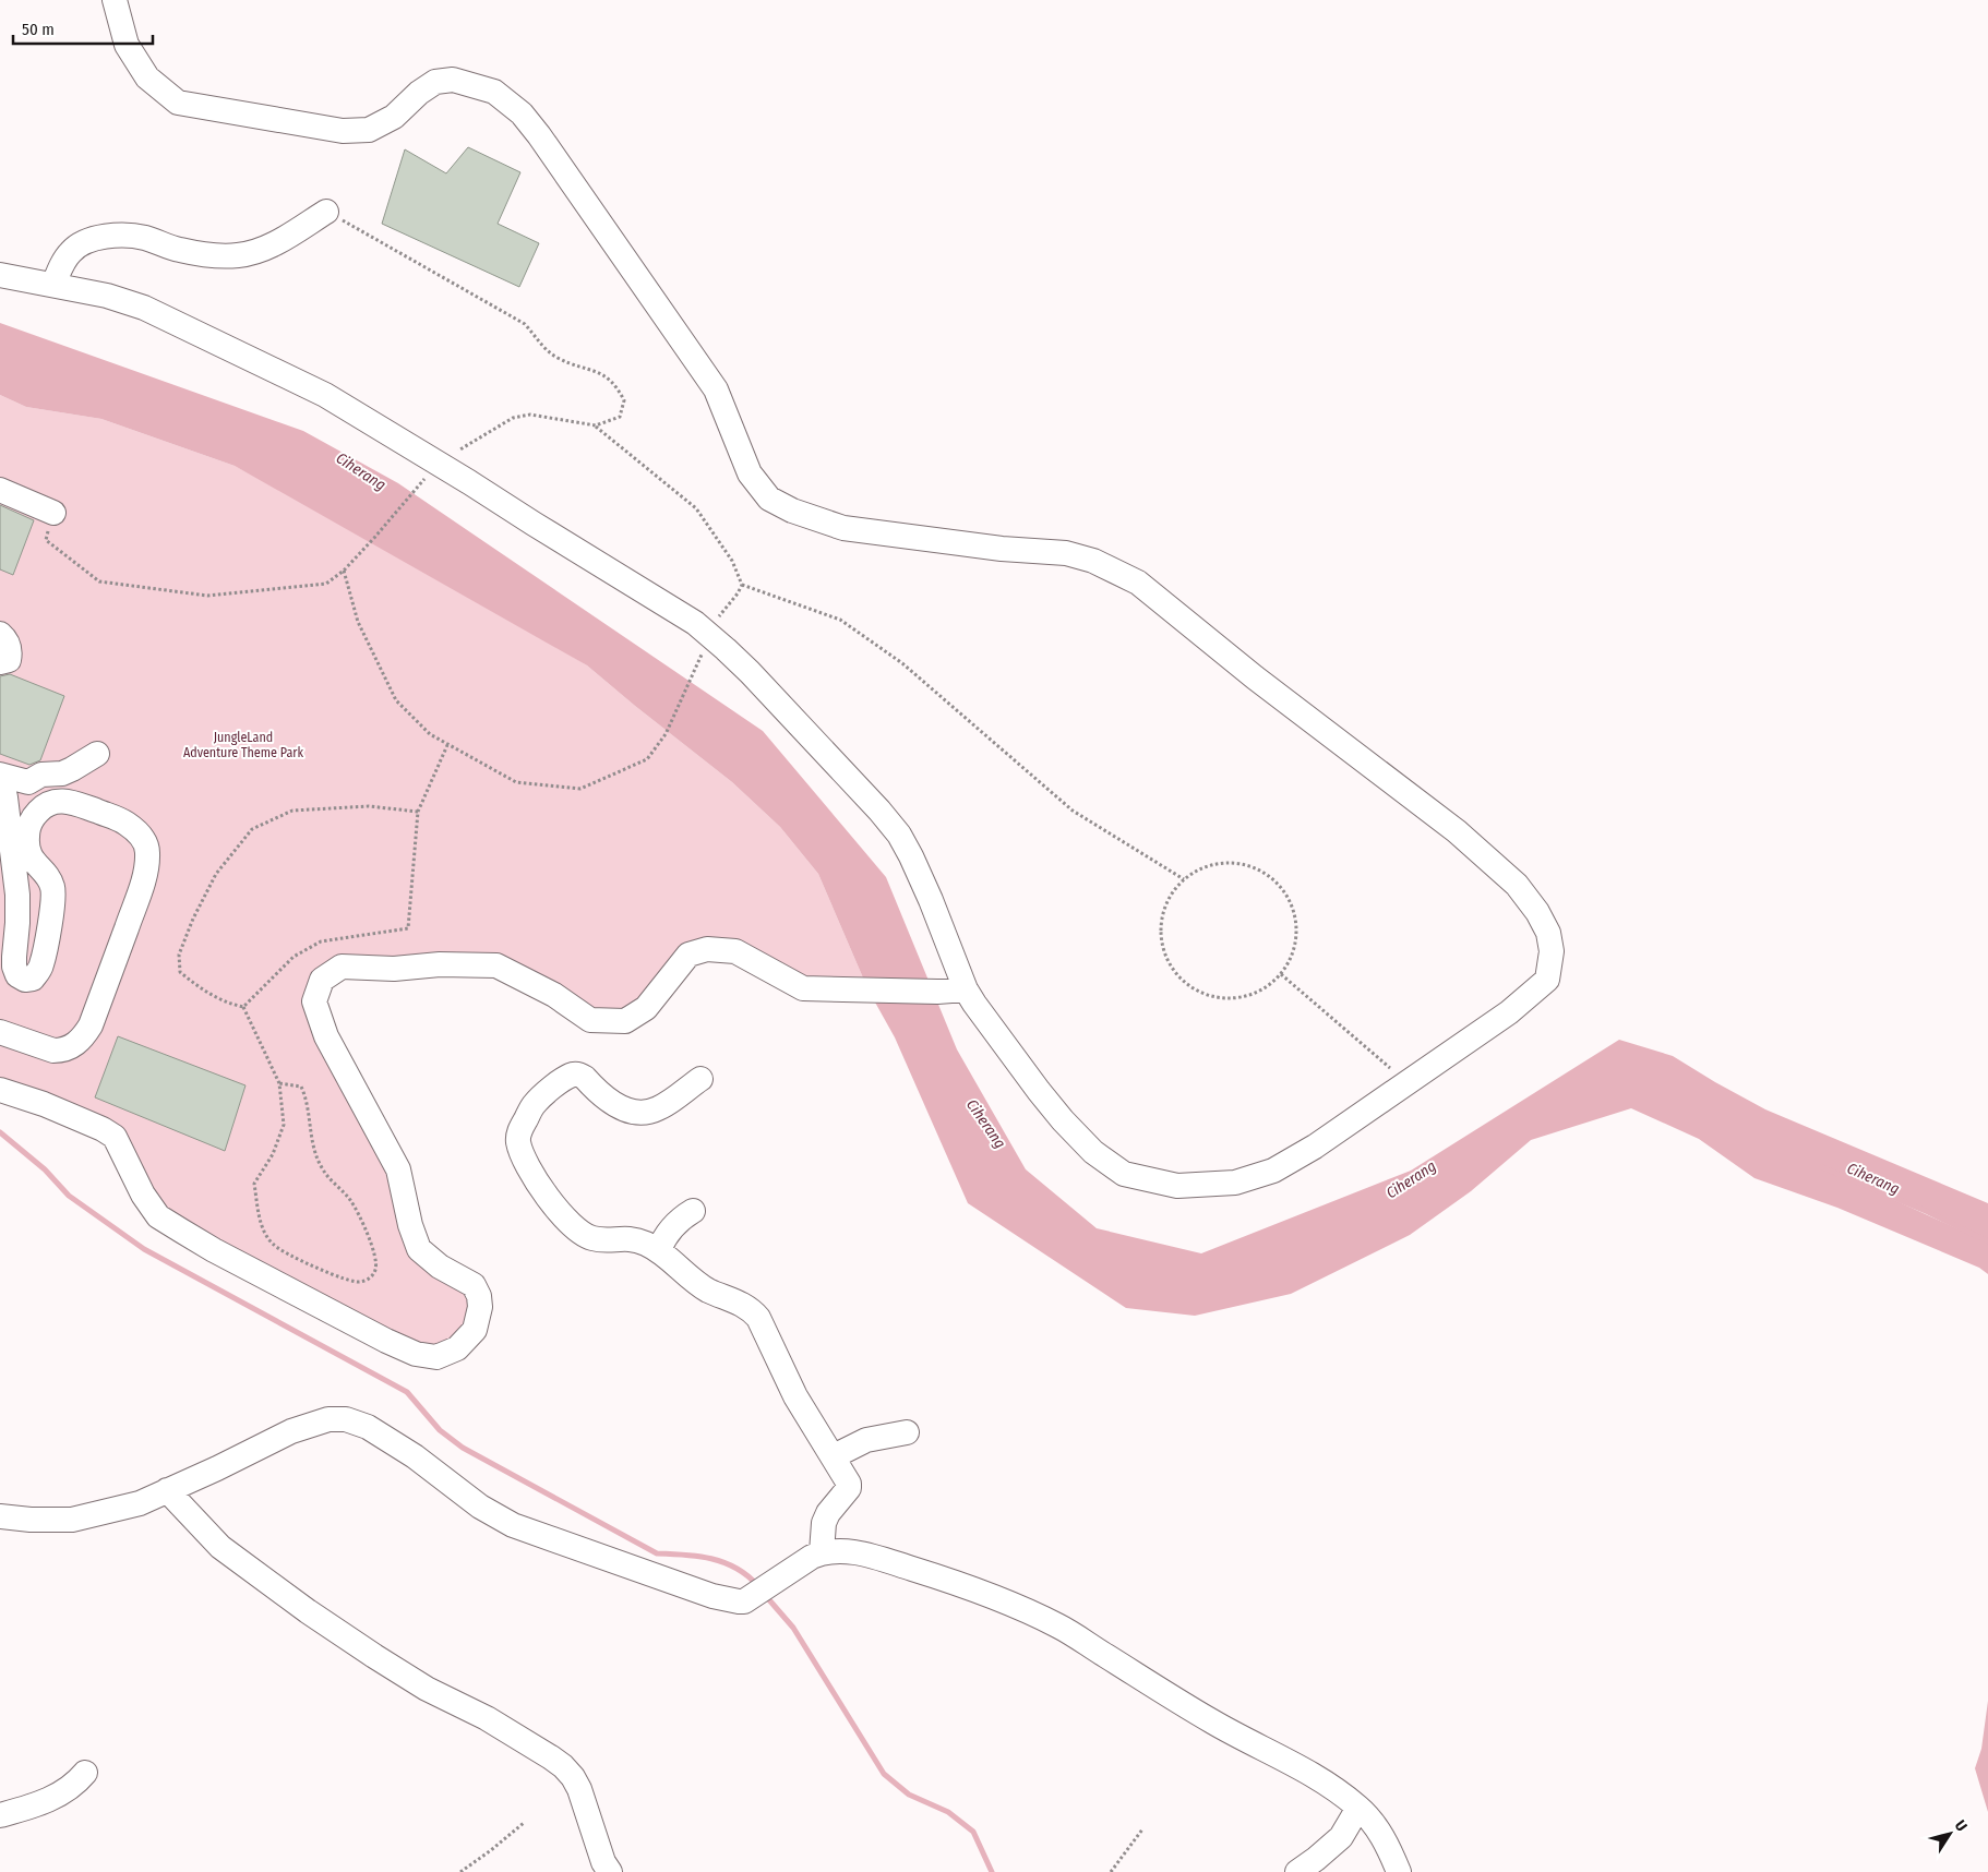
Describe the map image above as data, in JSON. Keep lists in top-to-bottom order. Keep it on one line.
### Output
{"water":["Ciherang"],"parks":["JungleLand Adventure Theme Park"],"scale_bar":"50 m","north":"top right"}
